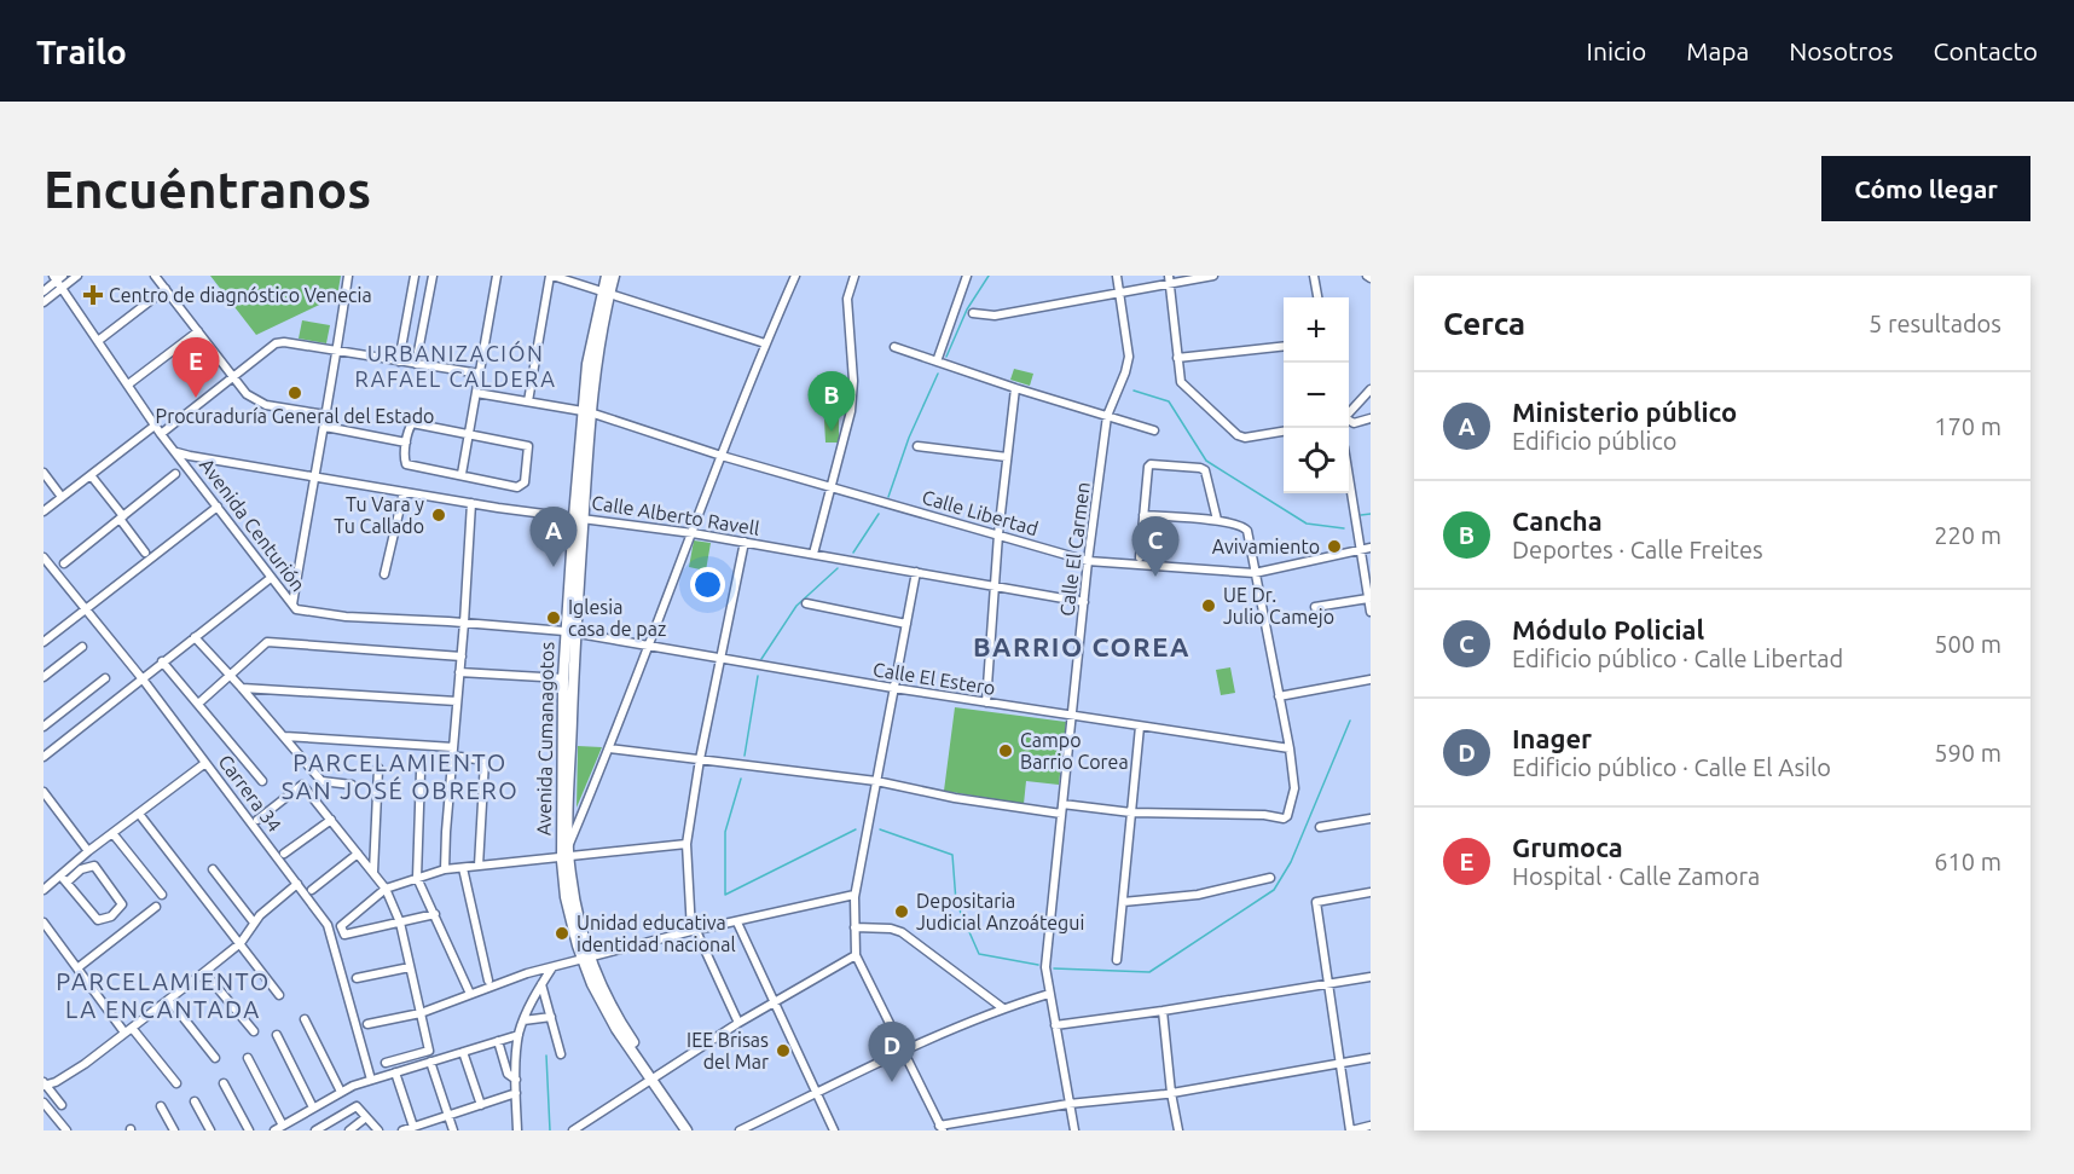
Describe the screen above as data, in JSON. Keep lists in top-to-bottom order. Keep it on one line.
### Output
{"streets":{"street":["Calle Libertad","Calle Alberto Ravell","Avenida Centurión","Calle El Carmen","Calle El Estero","Avenida Cumanagotos","Carrera 34"]},"crossings":[["Calle Libertad","Calle El Carmen"],["Calle Libertad","Avenida Cumanagotos"],["Calle Alberto Ravell","Avenida Centurión"],["Calle Alberto Ravell","Calle El Carmen"],["Calle Alberto Ravell","Avenida Cumanagotos"],["Avenida Centurión","Calle El Estero"],["Avenida Centurión","Avenida Cumanagotos"],["Calle El Carmen","Calle El Estero"],["Calle El Estero","Avenida Cumanagotos"]],"districts":["URBANIZACIÓN RAFAEL CALDERA","BARRIO COREA","PARCELAMIENTO SAN JOSÉ OBRERO","PARCELAMIENTO LA ENCANTADA"],"places":{"health":["Centro de diagnóstico Venecia"],"other":["Procuraduría General del Estado","Tu Vara y Tu Callado","Avivamiento","UE Dr. Julio Camejo","Iglesia casa de paz","Campo Barrio Corea","Depositaria Judicial Anzoátegui","Unidad educativa identidad nacional","IEE Brisas del Mar"]},"page":{"header":"Trailo","nav":["Inicio","Mapa","Nosotros","Contacto"],"buttons":"Cómo llegar","title":"Encuéntranos","heading":["Cerca","5 resultados"],"map_buttons":["+","−"],"pins":["E","B","A","C","D"],"list":[{"mark":"A","name":"Ministerio público","note":"Edificio público","value":"170 m"},{"mark":"B","name":"Cancha","note":"Deportes · Calle Freites","value":"220 m"},{"mark":"C","name":"Módulo Policial","note":"Edificio público · Calle Libertad","value":"500 m"},{"mark":"D","name":"Inager","note":"Edificio público · Calle El Asilo","value":"590 m"},{"mark":"E","name":"Grumoca","note":"Hospital · Calle Zamora","value":"610 m"}]}}
